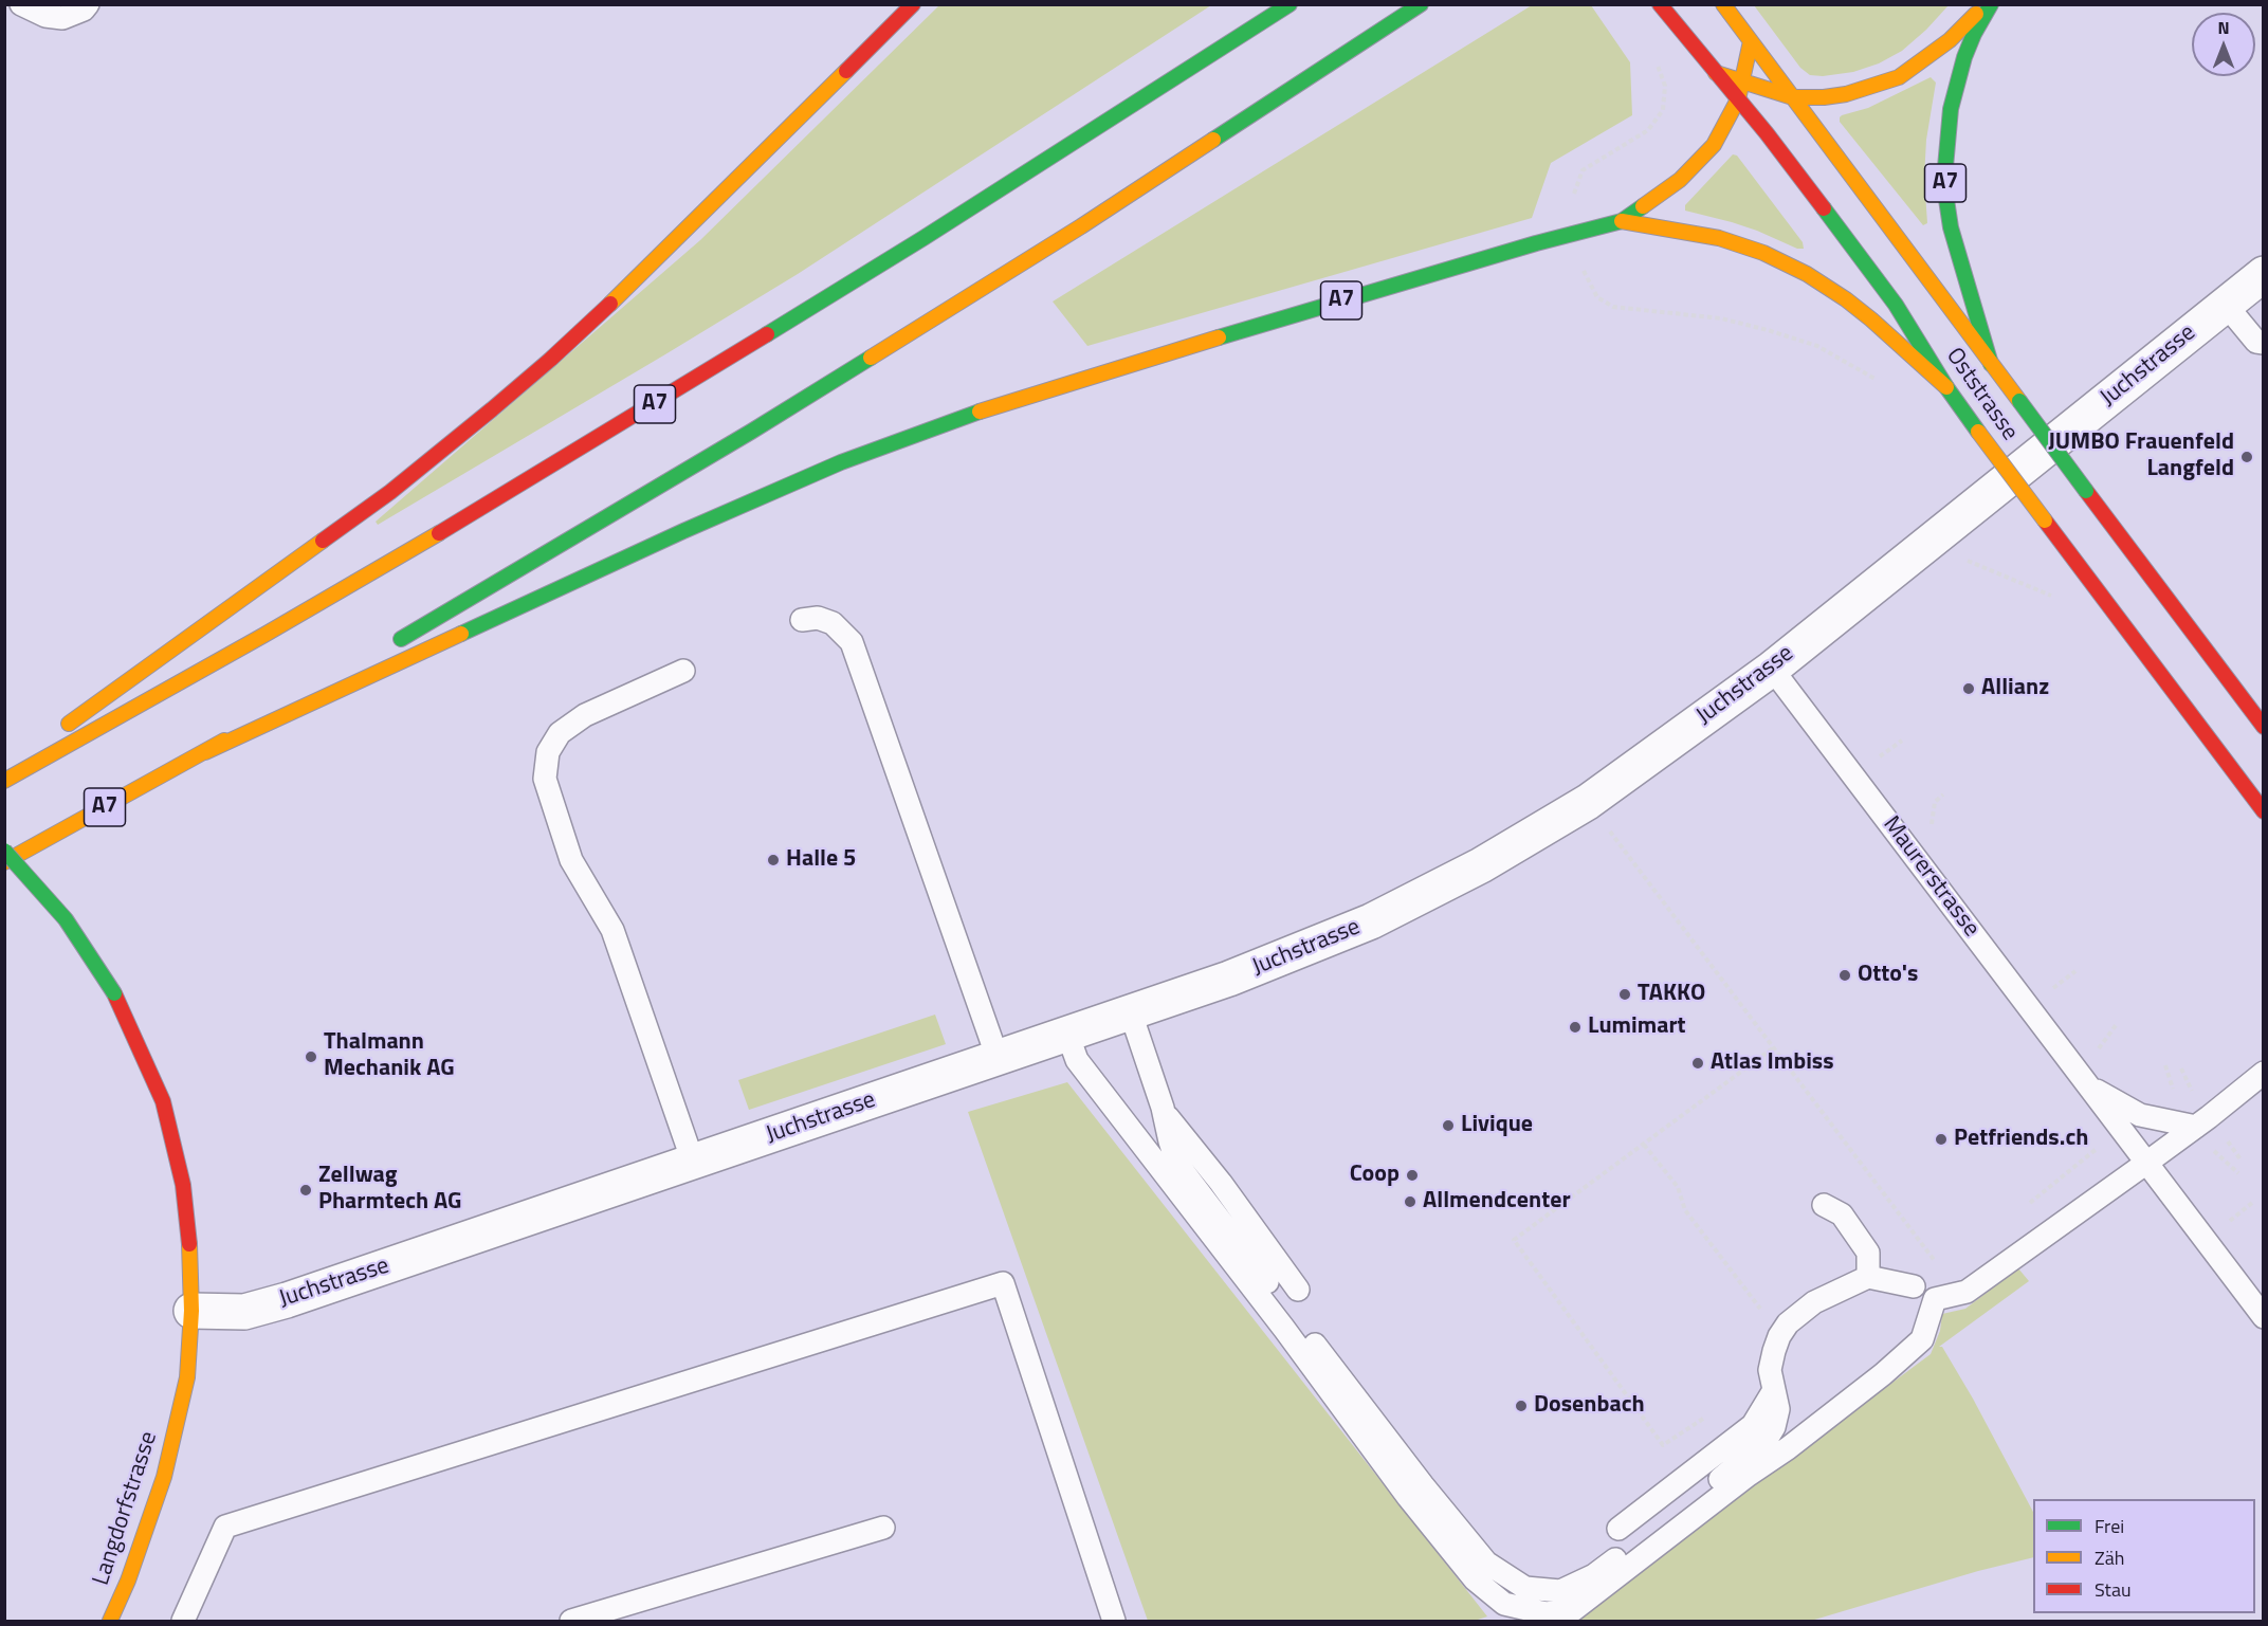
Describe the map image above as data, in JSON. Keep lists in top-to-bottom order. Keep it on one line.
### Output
{"streets":{"main road":["A7","Oststrasse","Langdorfstrasse"],"street":["Juchstrasse"],"lane":["Maurerstrasse"]},"crossings":[["A7","Oststrasse"],["Juchstrasse","Maurerstrasse"],["Juchstrasse","Langdorfstrasse"]],"places":["JUMBO Frauenfeld Langfeld","Allianz","Halle 5","Otto's","TAKKO","Lumimart","Thalmann Mechanik AG","Atlas Imbiss","Livique","Petfriends.ch","Coop","Zellwag Pharmtech AG","Allmendcenter","Dosenbach"],"legend":["Frei","Zäh","Stau"],"north":"top"}
